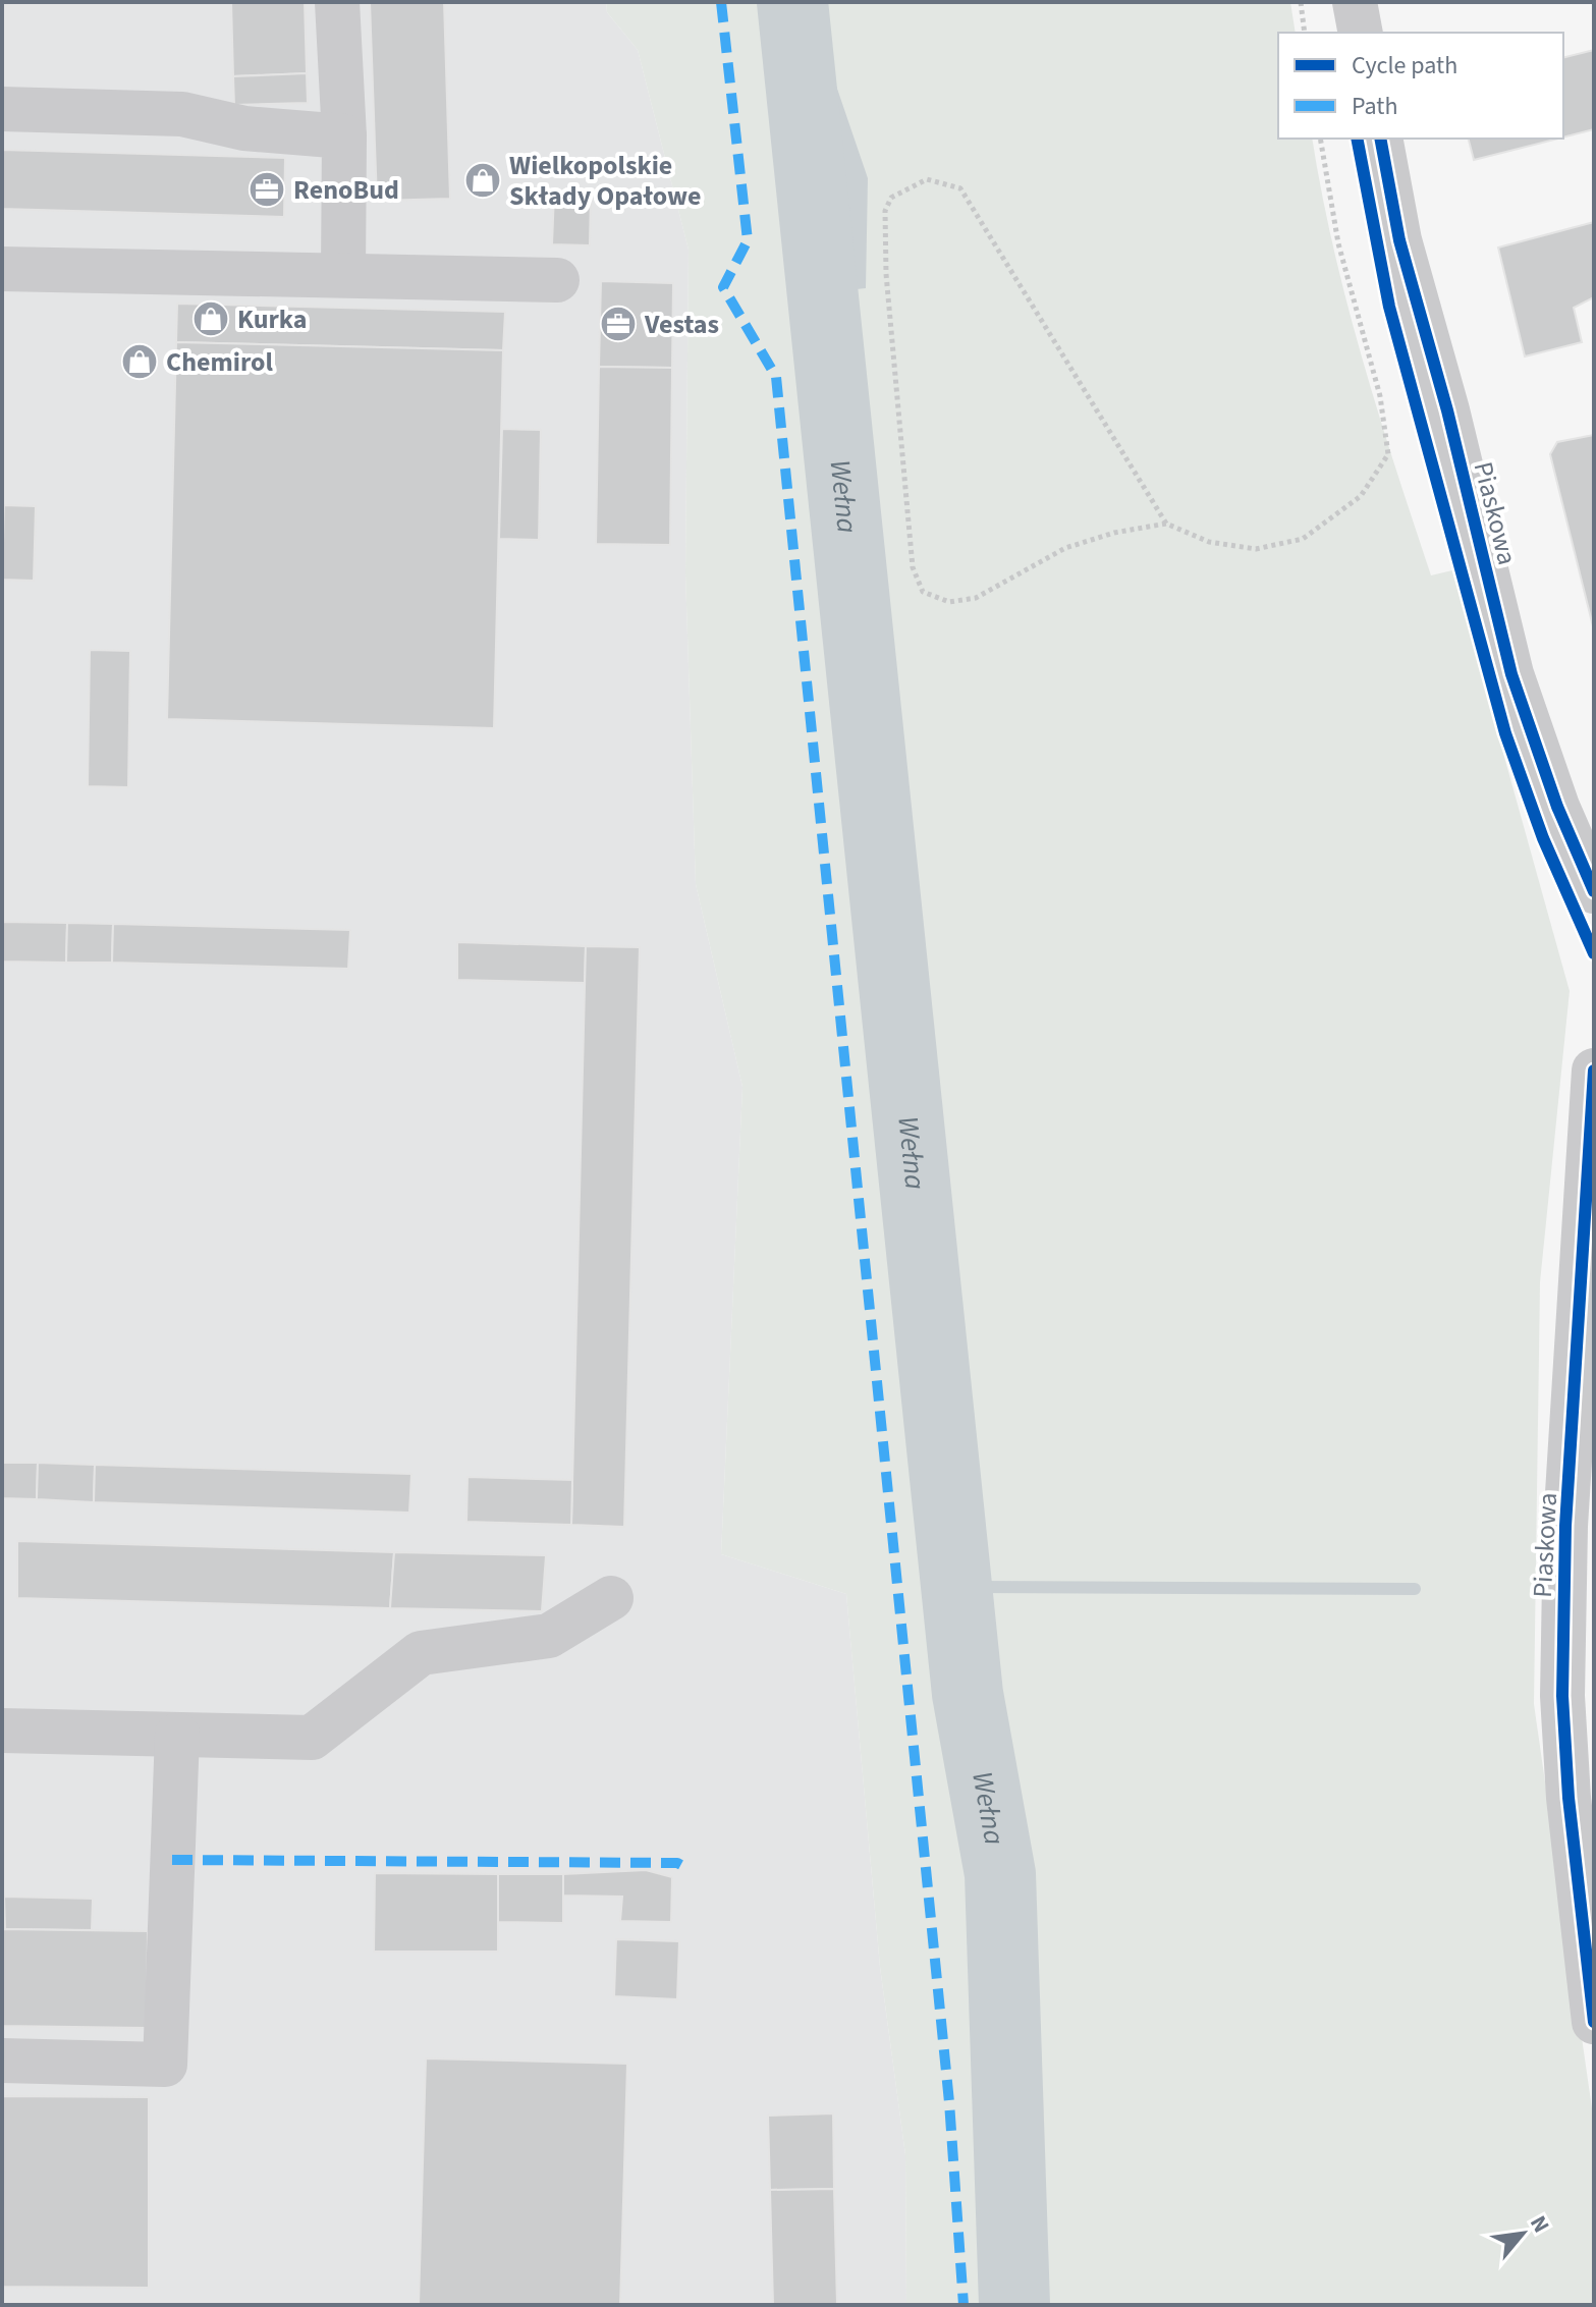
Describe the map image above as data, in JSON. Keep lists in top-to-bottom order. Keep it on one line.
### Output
{"streets":{"street":["Piaskowa"]},"water":["Wełna"],"places":{"shop":["Wielkopolskie Składy Opałowe","Kurka","Chemirol"],"office":["RenoBud","Vestas"]},"legend":["Cycle path","Path"],"north":"top right"}
